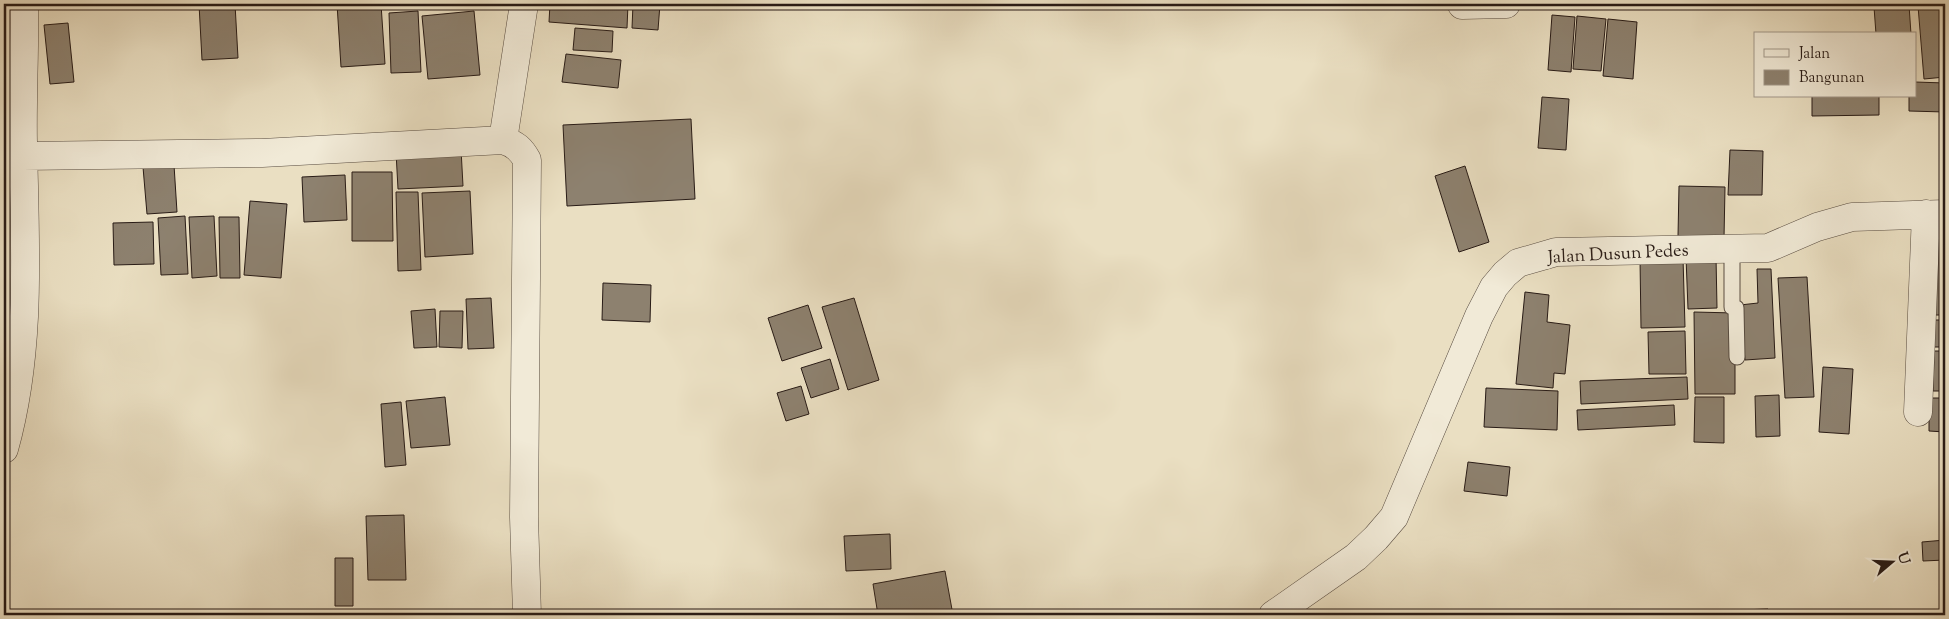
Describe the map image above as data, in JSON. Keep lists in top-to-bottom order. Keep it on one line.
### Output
{"streets":{"street":["Jalan Dusun Pedes"]},"legend":["Jalan","Bangunan"],"north":"right"}
